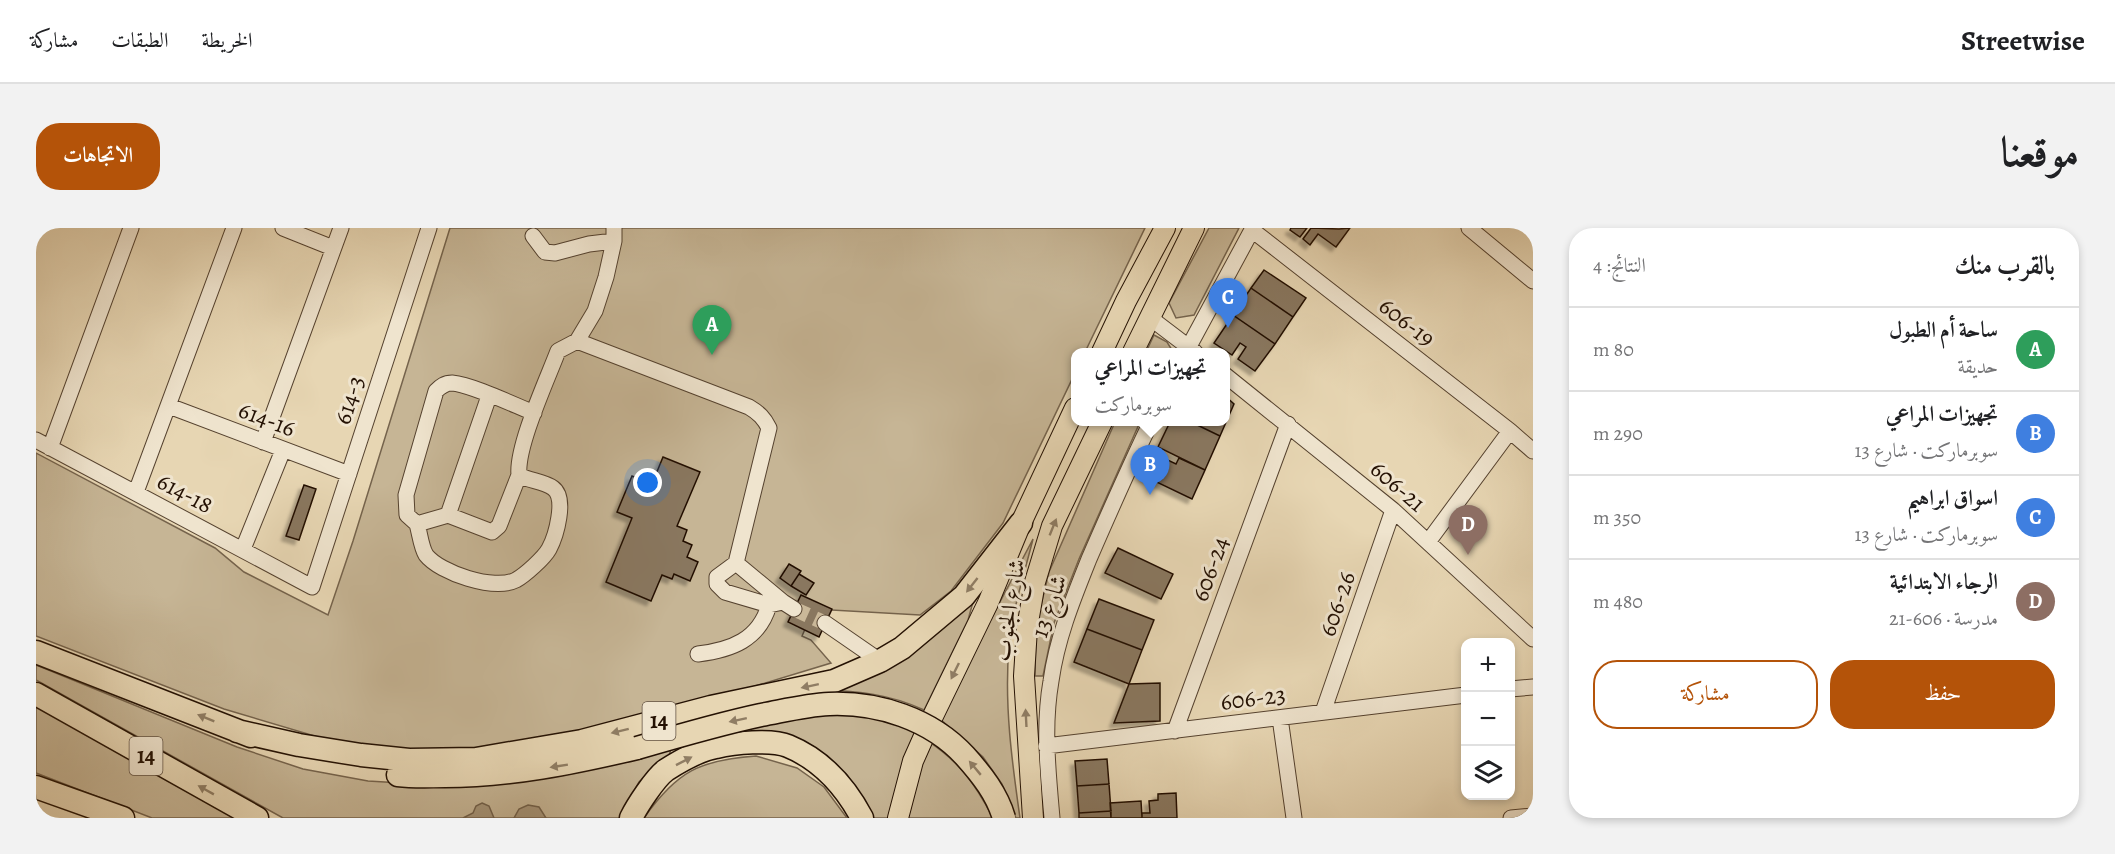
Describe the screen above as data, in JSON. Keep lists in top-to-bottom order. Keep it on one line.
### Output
{"streets":{"highway":["14"],"main road":["شارع الجنوب"],"street":["606-19","614-3","614-16","606-21","614-18","606-24","606-26","شارع 13","606-23"]},"crossings":[["614-3","614-16"],["614-3","614-18"],["606-21","606-24"],["606-21","606-26"],["606-24","606-23"],["606-26","606-23"],["شارع 13","606-23"],["شارع الجنوب","14"]],"page":{"header":"Streetwise","nav":["الخريطة","الطبقات","مشاركة"],"title":"موقعنا","buttons":["الاتجاهات",["حفظ","مشاركة"]],"heading":["بالقرب منك","النتائج: 4"],"pins":["C","A","B","D"],"list":[{"mark":"A","name":"ساحة أم الطبول","note":"حديقة","value":"80 m"},{"mark":"B","name":"تجهيزات المراعي","note":"سوبرماركت · شارع 13","value":"290 m"},{"mark":"C","name":"اسواق ابراهيم","note":"سوبرماركت · شارع 13","value":"350 m"},{"mark":"D","name":"الرجاء الابتدائية","note":"مدرسة · 606-21","value":"480 m"}],"popup":["تجهيزات المراعي","سوبرماركت"],"map_buttons":["+","−"]}}
